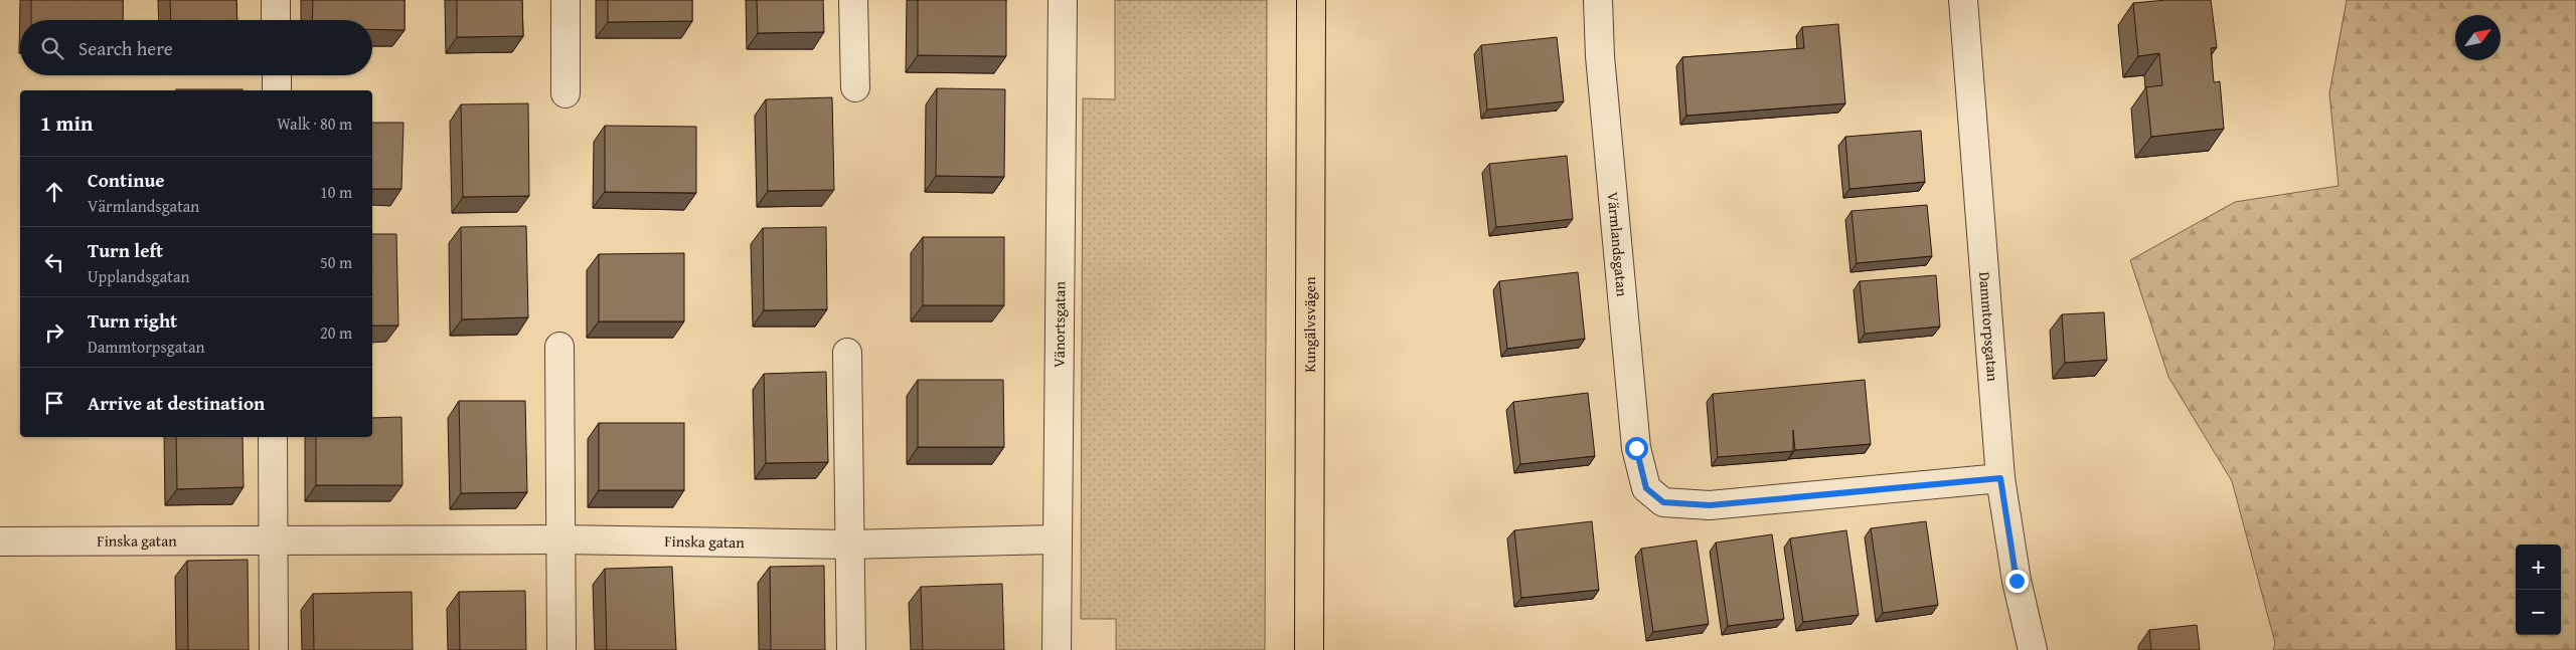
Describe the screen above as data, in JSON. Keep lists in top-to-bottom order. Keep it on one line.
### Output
{"streets":{"main road":["Kungälvsvägen"],"street":["Värmlandsgatan","Vänortsgatan","Dammtorpsgatan","Finska gatan"]},"crossings":[["Värmlandsgatan","Dammtorpsgatan"],["Vänortsgatan","Finska gatan"]],"north":"top right","page":{"search":"Search here","heading":["1 min","Walk · 80 m"],"list":[["Continue","Värmlandsgatan","10 m"],["Turn left","Upplandsgatan","50 m"],["Turn right","Dammtorpsgatan","20 m"],"Arrive at destination"],"map_buttons":["+","−"]}}
